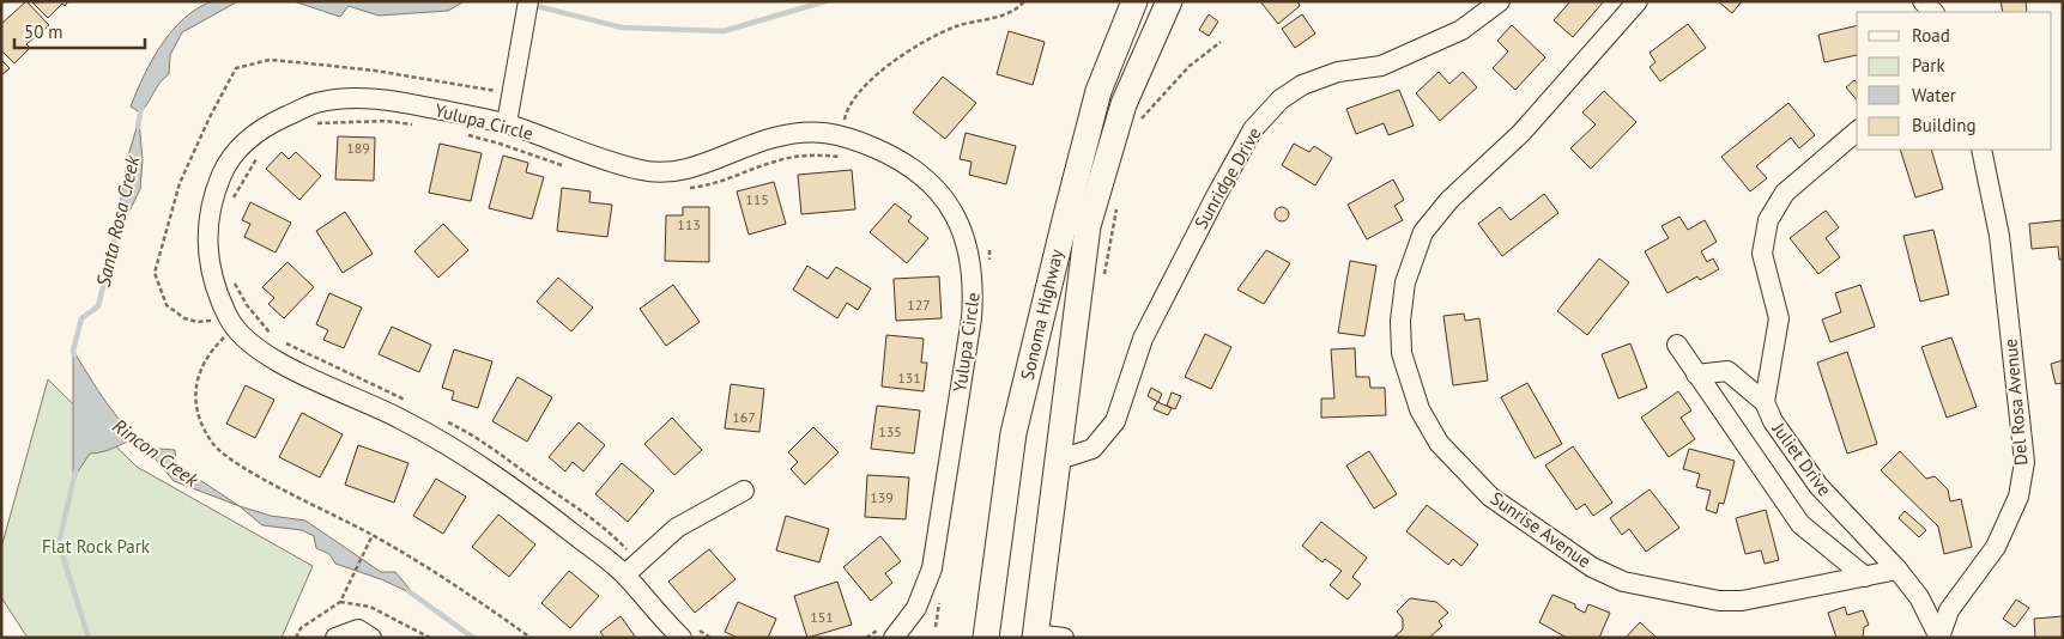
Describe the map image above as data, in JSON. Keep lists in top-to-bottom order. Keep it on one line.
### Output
{"streets":{"main road":["Sonoma Highway"],"street":["Yulupa Circle","Sunridge Drive","Del Rosa Avenue","Juliet Drive","Sunrise Avenue"]},"crossings":[["Sunridge Drive","Sonoma Highway"],["Juliet Drive","Sunrise Avenue"]],"water":["Santa Rosa Creek","Rincon Creek"],"parks":["Flat Rock Park"],"house_numbers":["189","115","113","127","131","167","135","139","151"],"legend":["Road","Park","Water","Building"],"scale_bar":"50 m"}
